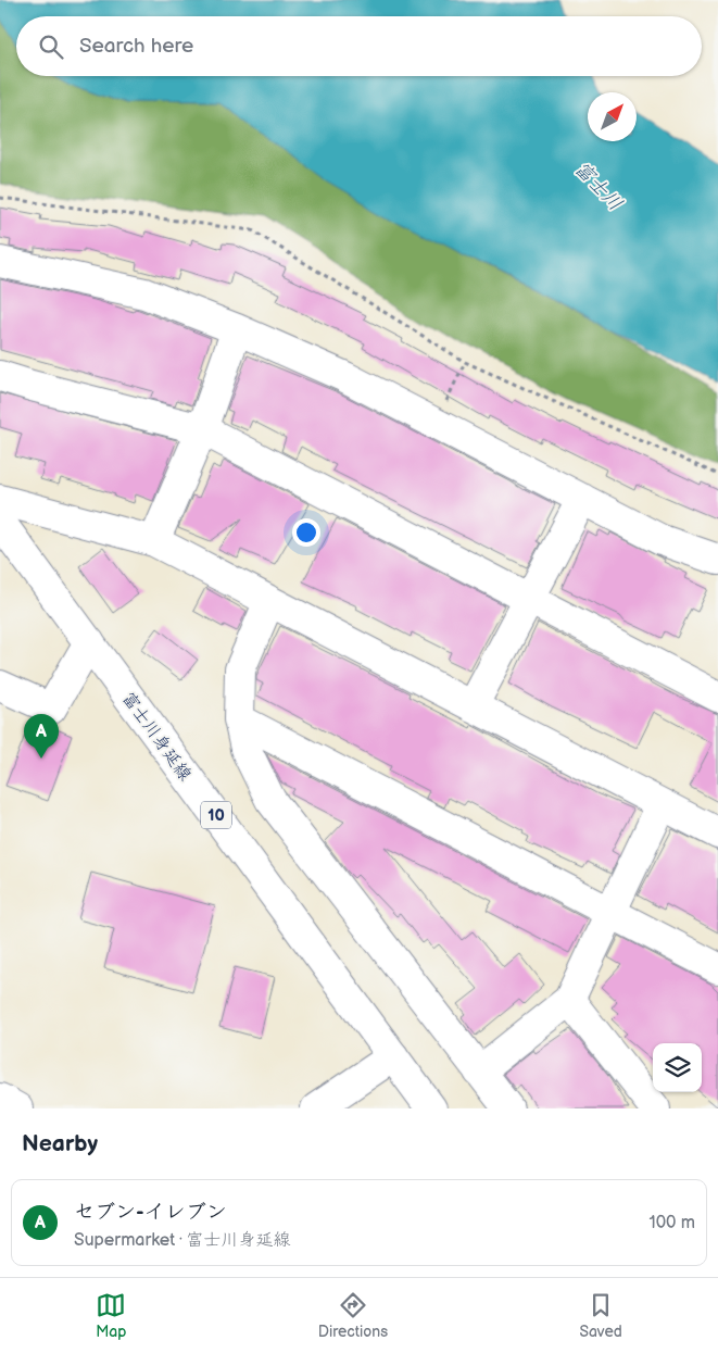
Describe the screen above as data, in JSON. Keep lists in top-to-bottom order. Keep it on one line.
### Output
{"streets":{"street":["富士川身延線","10"]},"water":["富士川"],"north":"top right","page":{"search":"Search here","pins":"A","heading":"Nearby","list":[{"mark":"A","name":"セブン-イレブン","note":"Supermarket · 富士川身延線","value":"100 m"}],"nav":["Map","Directions","Saved"]}}
